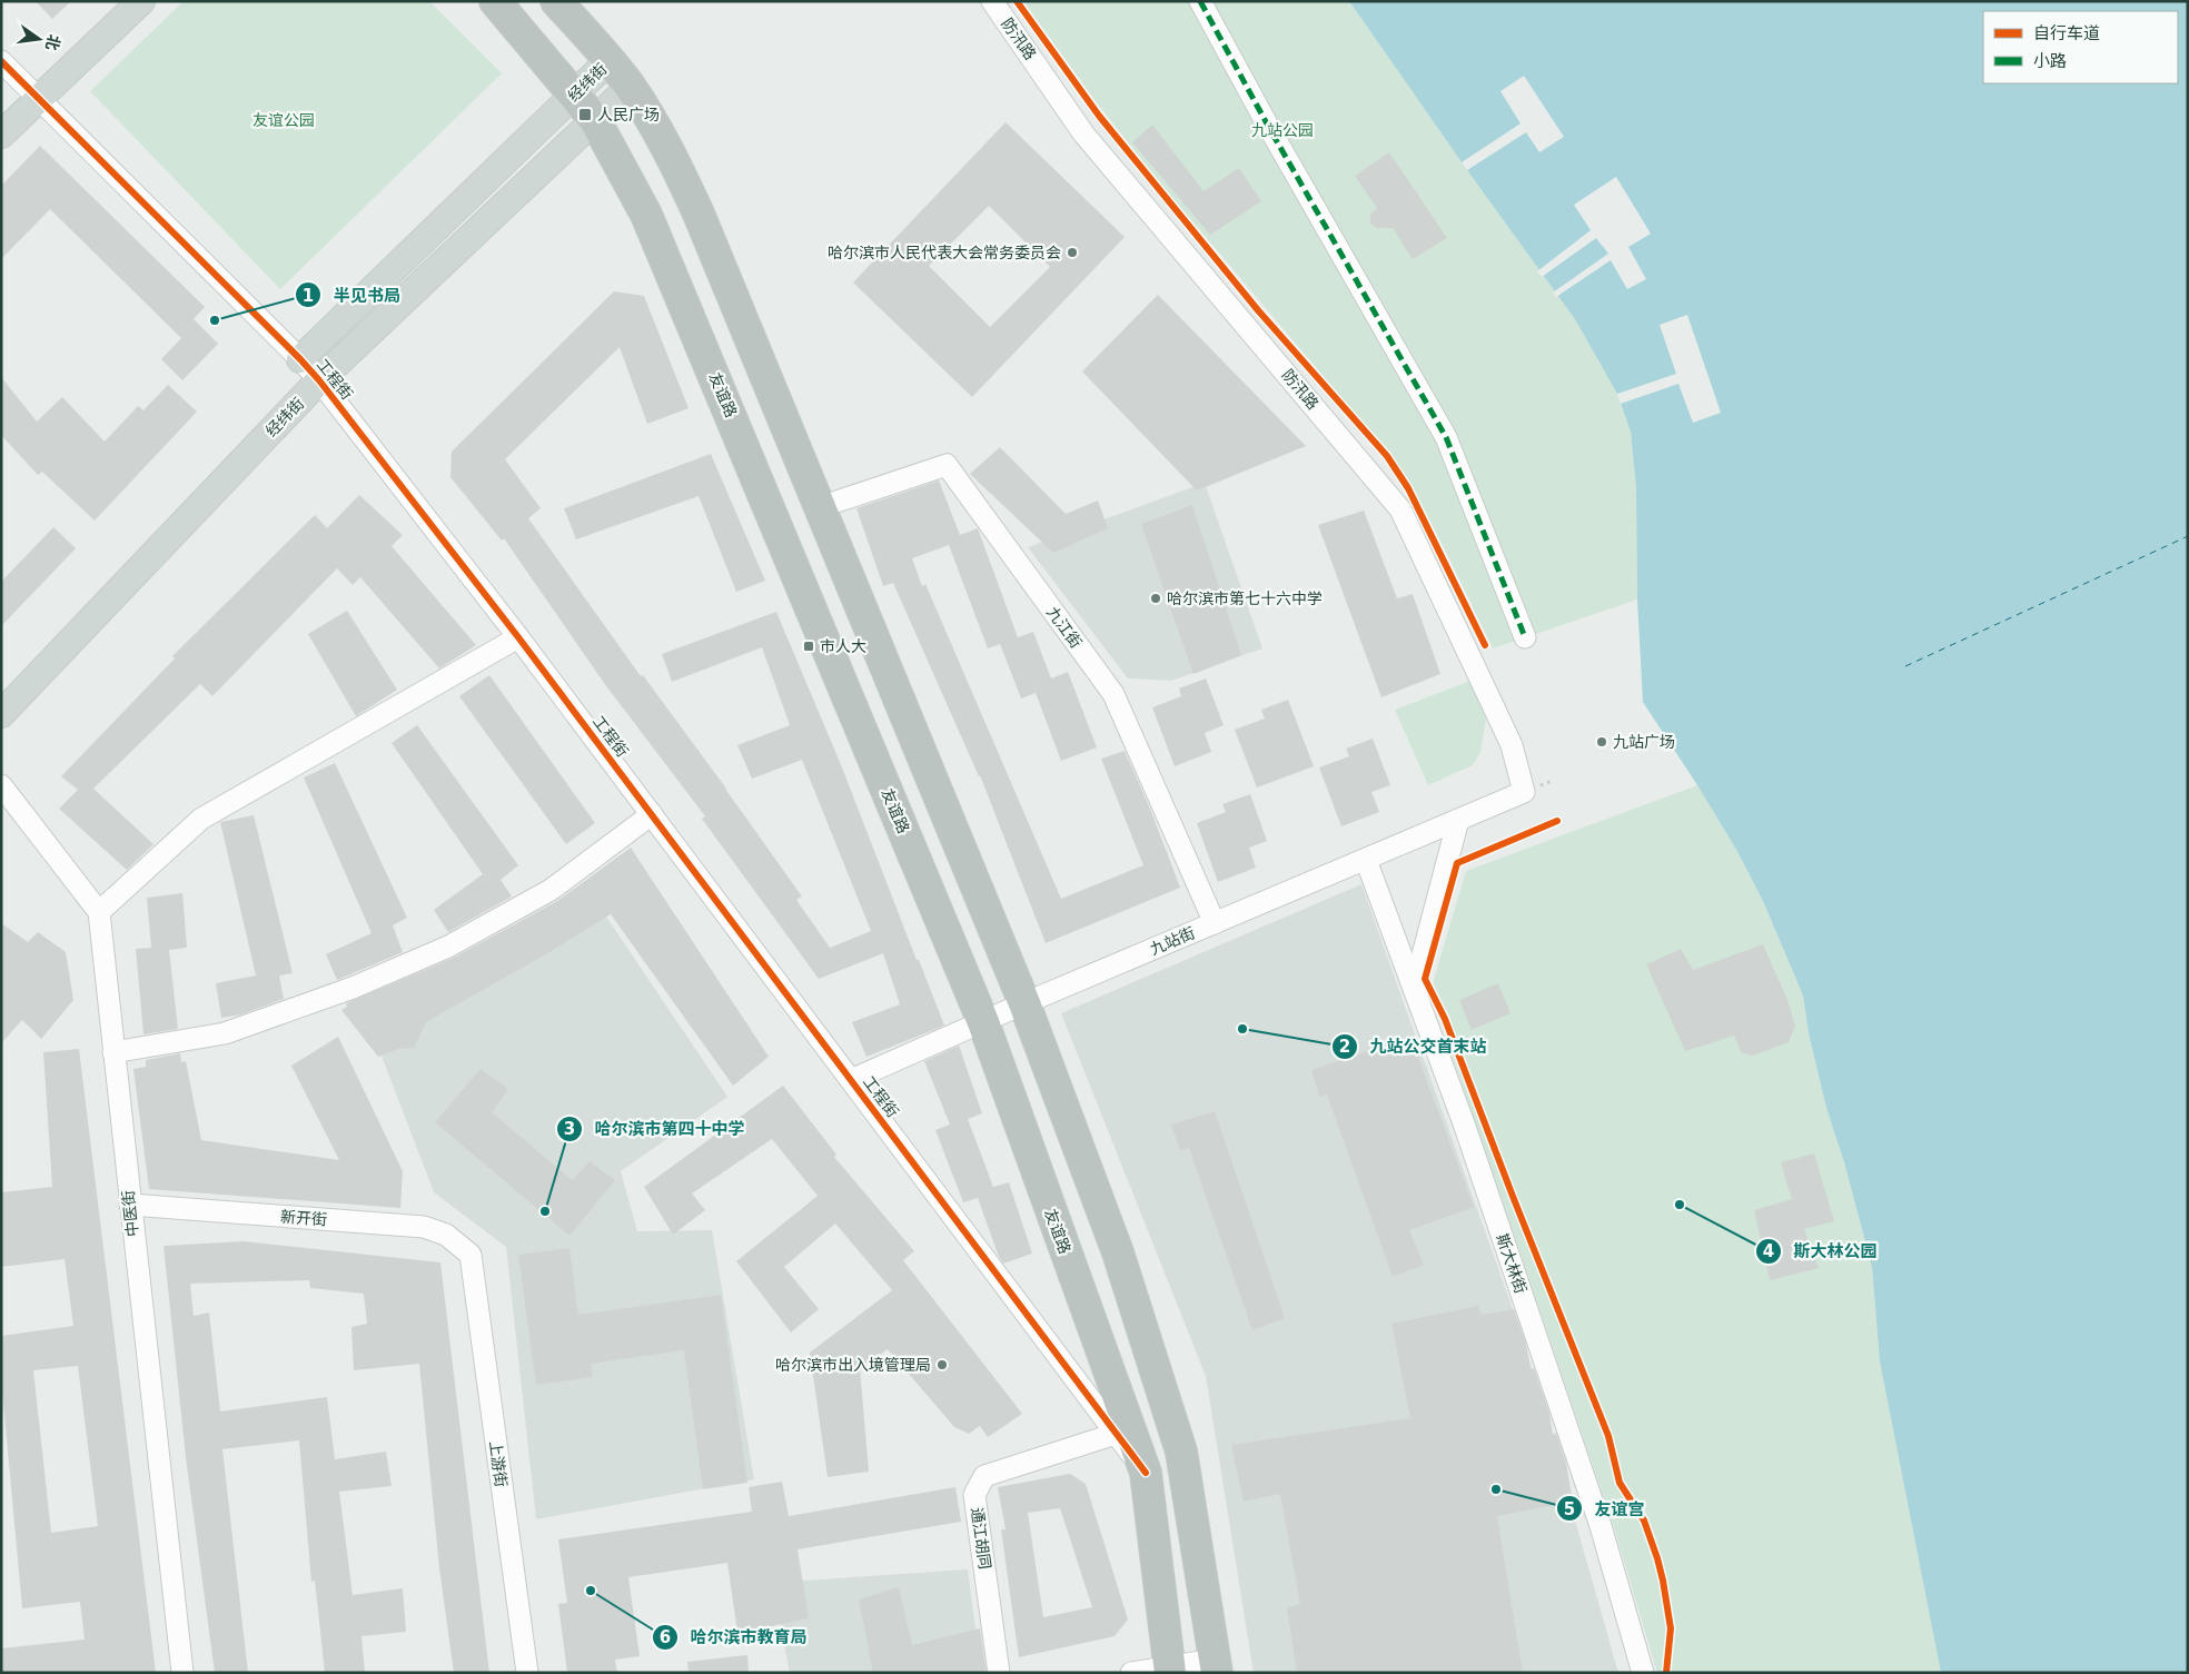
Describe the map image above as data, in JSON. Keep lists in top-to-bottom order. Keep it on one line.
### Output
{"streets":{"highway":["友谊路"],"main road":["经纬街"],"street":["防汛路","工程街","九江街","九站街","中医街","新开街","斯大林街","上游街","通江胡同"]},"crossings":[["防汛路","九站街"],["经纬街","工程街"],["经纬街","友谊路"],["工程街","友谊路"],["工程街","九站街"],["工程街","通江胡同"],["友谊路","九站街"],["九江街","九站街"],["九站街","斯大林街"],["中医街","新开街"],["新开街","上游街"]],"parks":["友谊公园","九站公园"],"places":{"transit":["人民广场","市人大"],"other":["哈尔滨市人民代表大会常务委员会","半见书局","哈尔滨市第七十六中学","九站广场","九站公交首末站","斯大林公园","哈尔滨市第四十中学","哈尔滨市出入境管理局","友谊宫","哈尔滨市教育局"]},"legend":["自行车道","小路"],"north":"right"}
